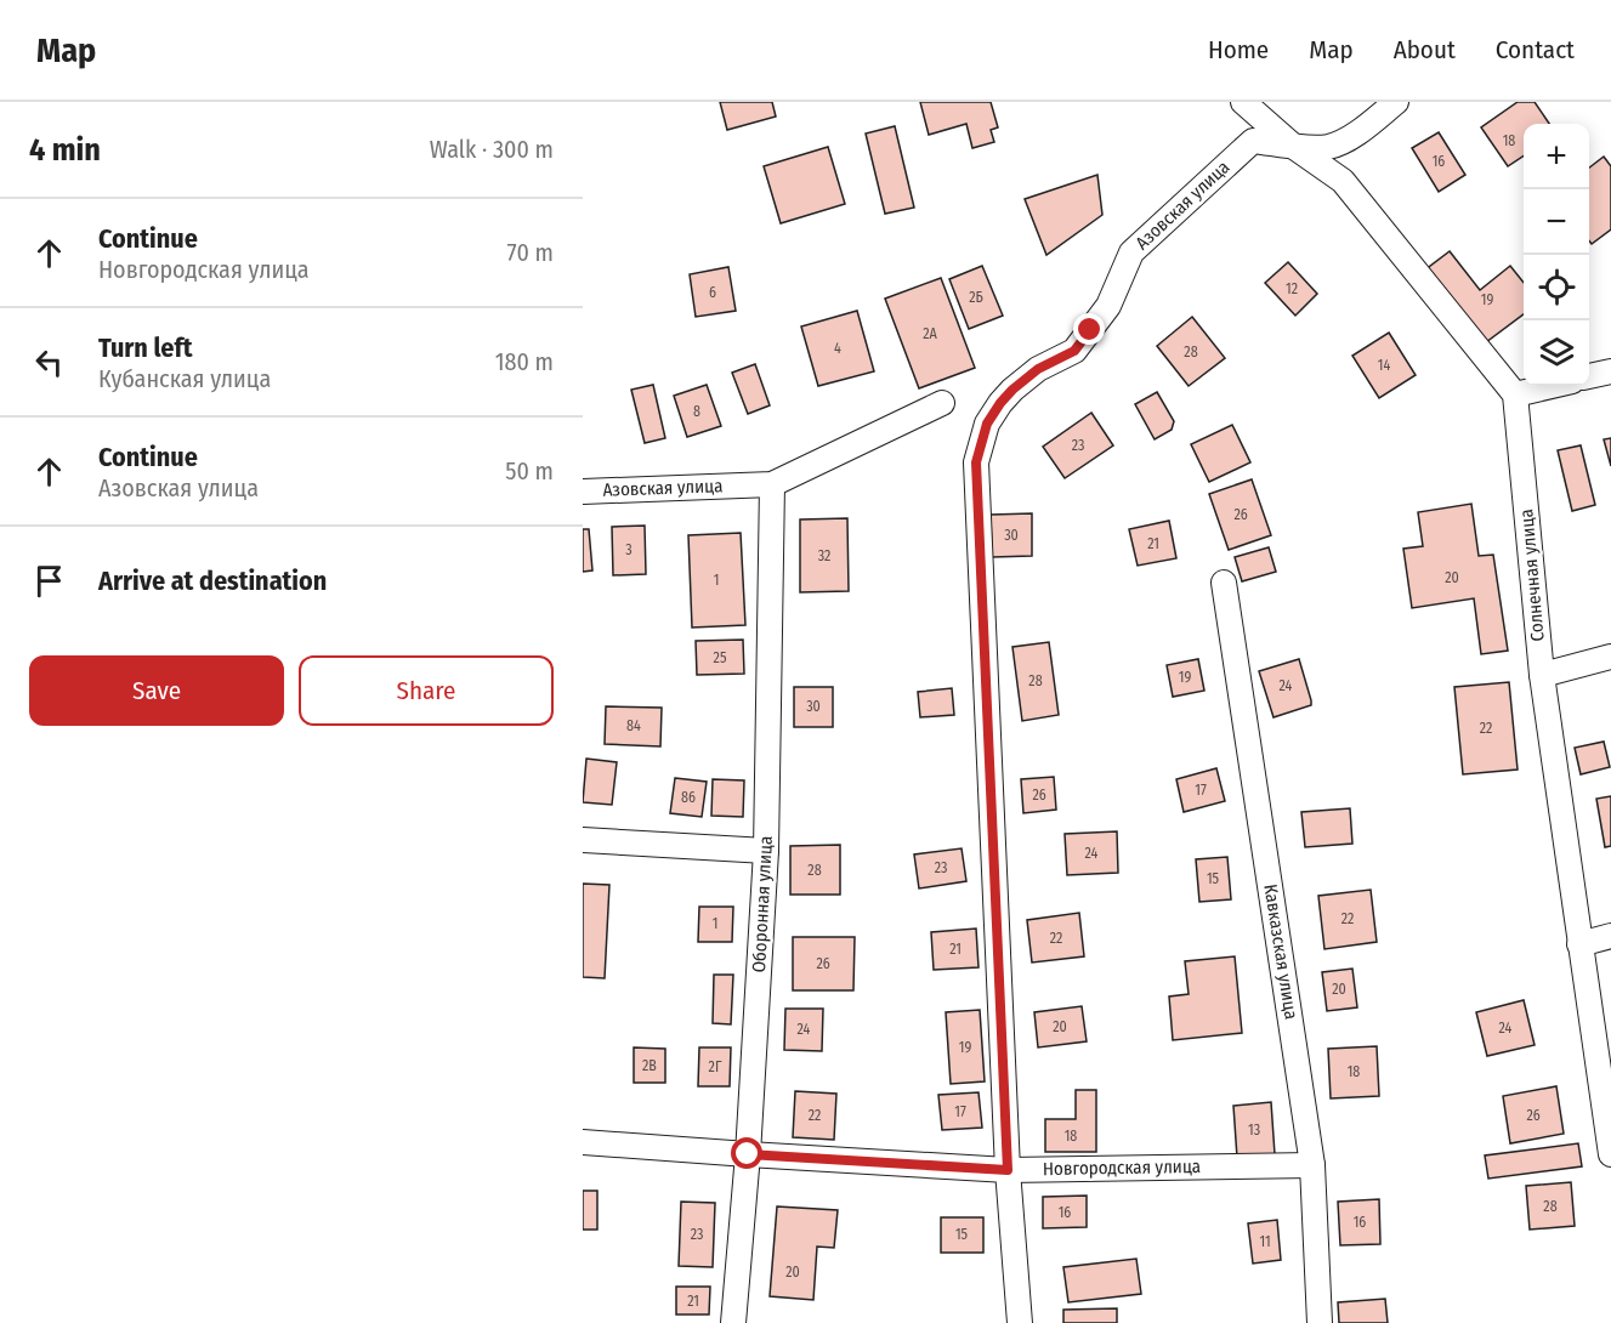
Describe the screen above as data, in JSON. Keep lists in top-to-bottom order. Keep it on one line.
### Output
{"streets":{"street":["Азовская улица","Солнечная улица","Оборонная улица","Кавказская улица","Новгородская улица"]},"crossings":[["Азовская улица","Оборонная улица"],["Азовская улица","Новгородская улица"],["Оборонная улица","Новгородская улица"],["Кавказская улица","Новгородская улица"]],"house_numbers":["18","16","12","6","2Б","19","2А","4","28","14","8","23","26","30","21","3","32","20","1","25","19","28","24","30","84","22","17","26","86","24","23","28","15","22","1","22","21","26","20","20","24","24","19","2В","2Г","18","17","22","26","13","18","28","16","16","23","15","11","20","21"],"page":{"header":"Map","nav":["Home","Map","About","Contact"],"heading":["4 min","Walk · 300 m"],"map_buttons":["+","−"],"list":[["Continue","Новгородская улица","70 m"],["Turn left","Кубанская улица","180 m"],["Continue","Азовская улица","50 m"],"Arrive at destination"],"buttons":["Save","Share"]}}
